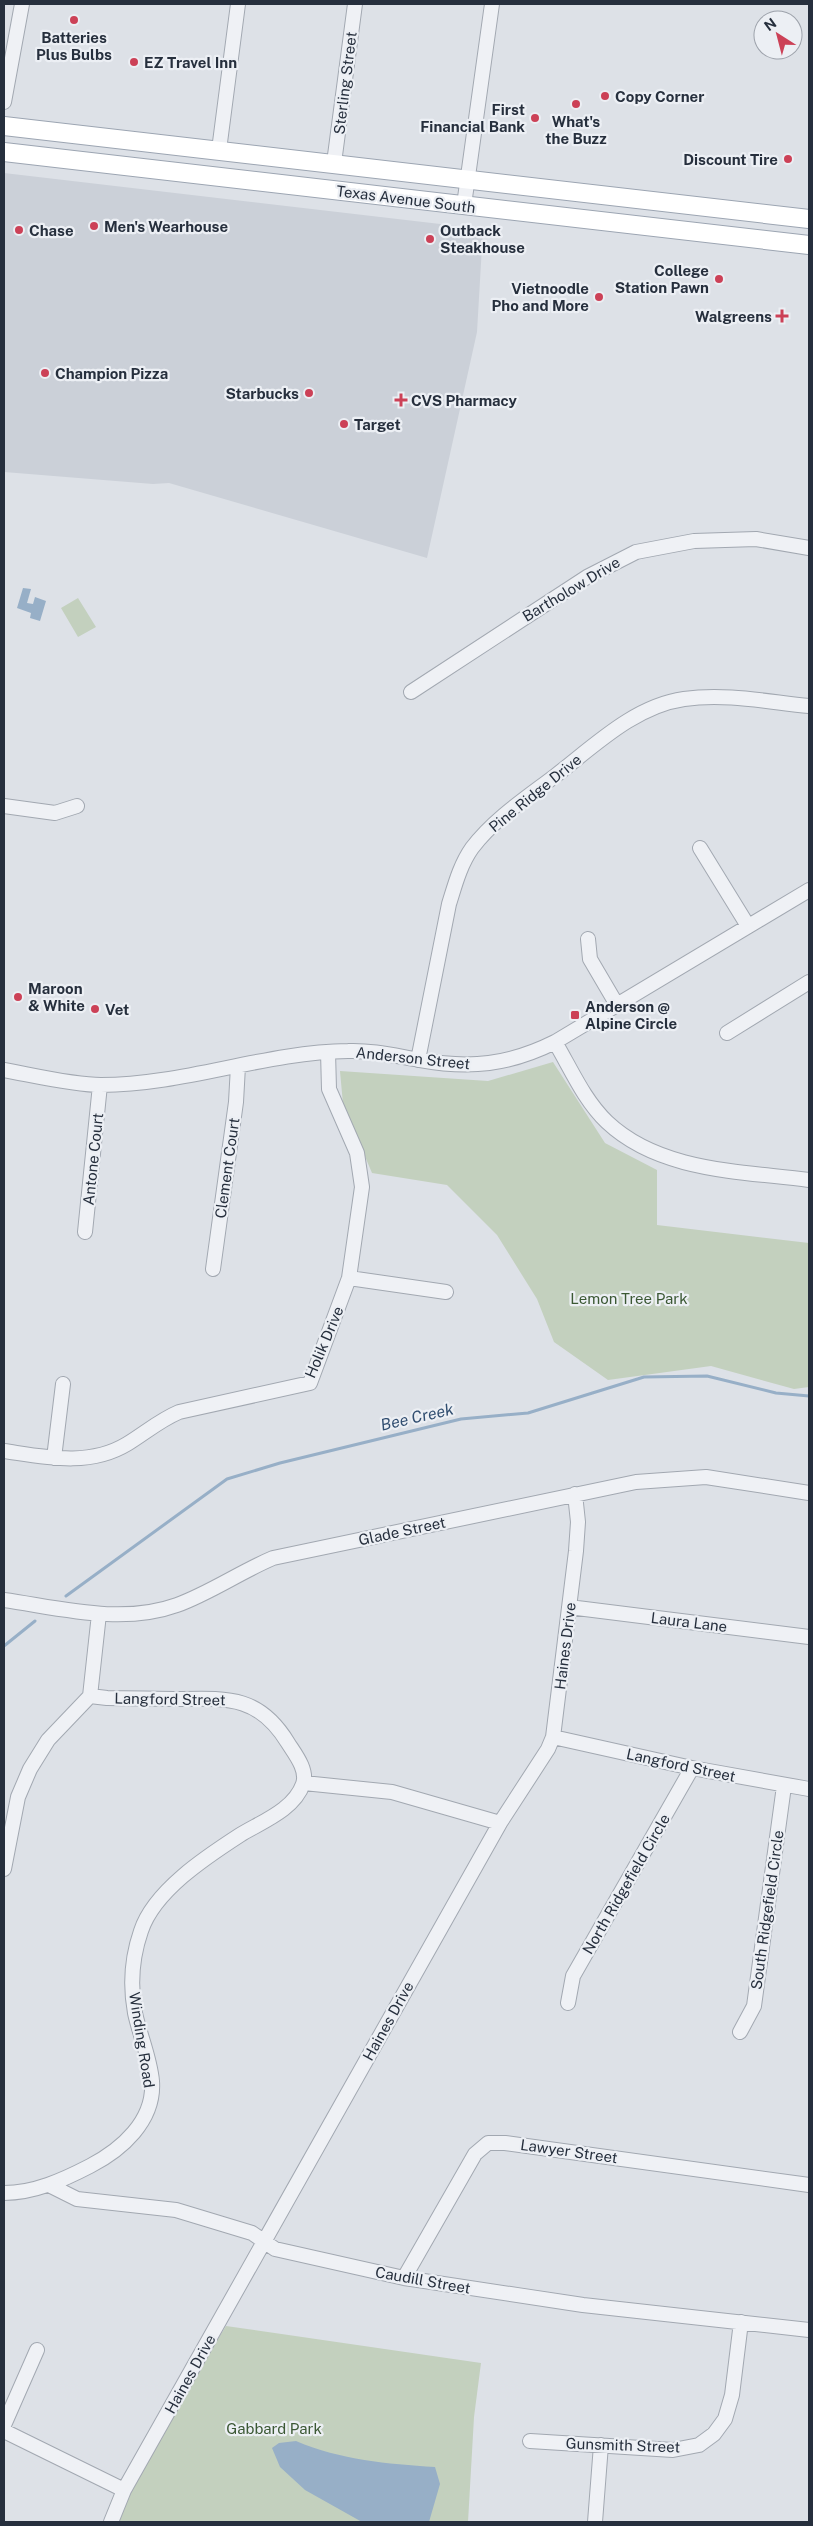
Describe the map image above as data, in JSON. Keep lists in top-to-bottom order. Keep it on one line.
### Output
{"streets":{"main road":["Texas Avenue South"],"street":["Sterling Street","Bartholow Drive","Pine Ridge Drive","Anderson Street","Antone Court","Clement Court","Holik Drive","Glade Street","Laura Lane","Haines Drive","Langford Street","North Ridgefield Circle","South Ridgefield Circle","Winding Road","Lawyer Street","Caudill Street","Gunsmith Street"]},"crossings":[["Sterling Street","Texas Avenue South"],["Pine Ridge Drive","Anderson Street"],["Anderson Street","Antone Court"],["Anderson Street","Clement Court"],["Anderson Street","Holik Drive"],["Glade Street","Haines Drive"],["Laura Lane","Haines Drive"],["Haines Drive","Langford Street"],["Haines Drive","Caudill Street"],["Langford Street","North Ridgefield Circle"],["Langford Street","South Ridgefield Circle"],["Langford Street","Winding Road"],["Winding Road","Caudill Street"],["Lawyer Street","Caudill Street"],["Caudill Street","Gunsmith Street"]],"water":["Bee Creek"],"parks":["Lemon Tree Park","Gabbard Park"],"places":{"other":["Batteries Plus Bulbs","EZ Travel Inn","Copy Corner","What's the Buzz","First Financial Bank","Discount Tire","Men's Wearhouse","Chase","Outback Steakhouse","College Station Pawn","Vietnoodle Pho and More","Champion Pizza","Starbucks","Target","Maroon & White","Vet"],"health":["Walgreens","CVS Pharmacy"],"transit":["Anderson @ Alpine Circle"]},"north":"top left"}
